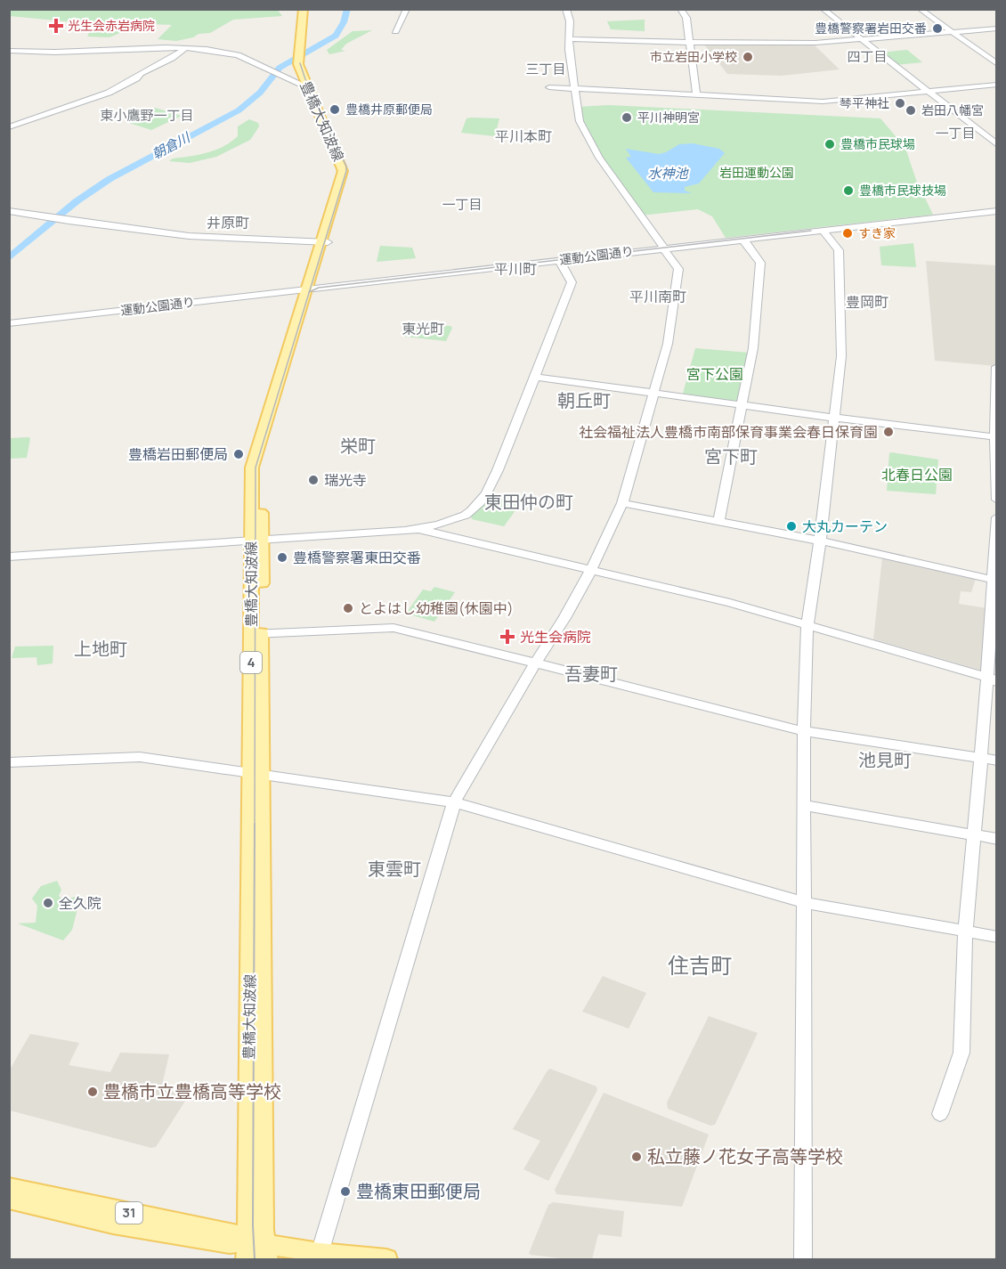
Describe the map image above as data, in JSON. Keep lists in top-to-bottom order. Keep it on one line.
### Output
{"streets":{"main road":["豊橋大知波線","4","31"],"street":["運動公園通り"]},"crossings":[["豊橋大知波線","運動公園通り"],["豊橋大知波線","31"]],"districts":["四丁目","三丁目","東小鷹野一丁目","一丁目","平川本町","一丁目","井原町","平川町","平川南町","豊岡町","東光町","朝丘町","栄町","宮下町","東田仲の町","上地町","吾妻町","池見町","東雲町","住吉町"],"water":["朝倉川","水神池"],"parks":["岩田運動公園","宮下公園","北春日公園"],"places":{"health":["光生会赤岩病院","光生会病院"],"other":["豊橋警察署岩田交番","市立岩田小学校","琴平神社","豊橋井原郵便局","岩田八幡宮","平川神明宮","豊橋市民球場","豊橋市民球技場","すき家","社会福祉法人豊橋市南部保育事業会春日保育園","豊橋岩田郵便局","瑞光寺","大丸カーテン","豊橋警察署東田交番","とよはし幼稚園(休園中)","全久院","豊橋市立豊橋高等学校","私立藤ノ花女子高等学校","豊橋東田郵便局"]}}
